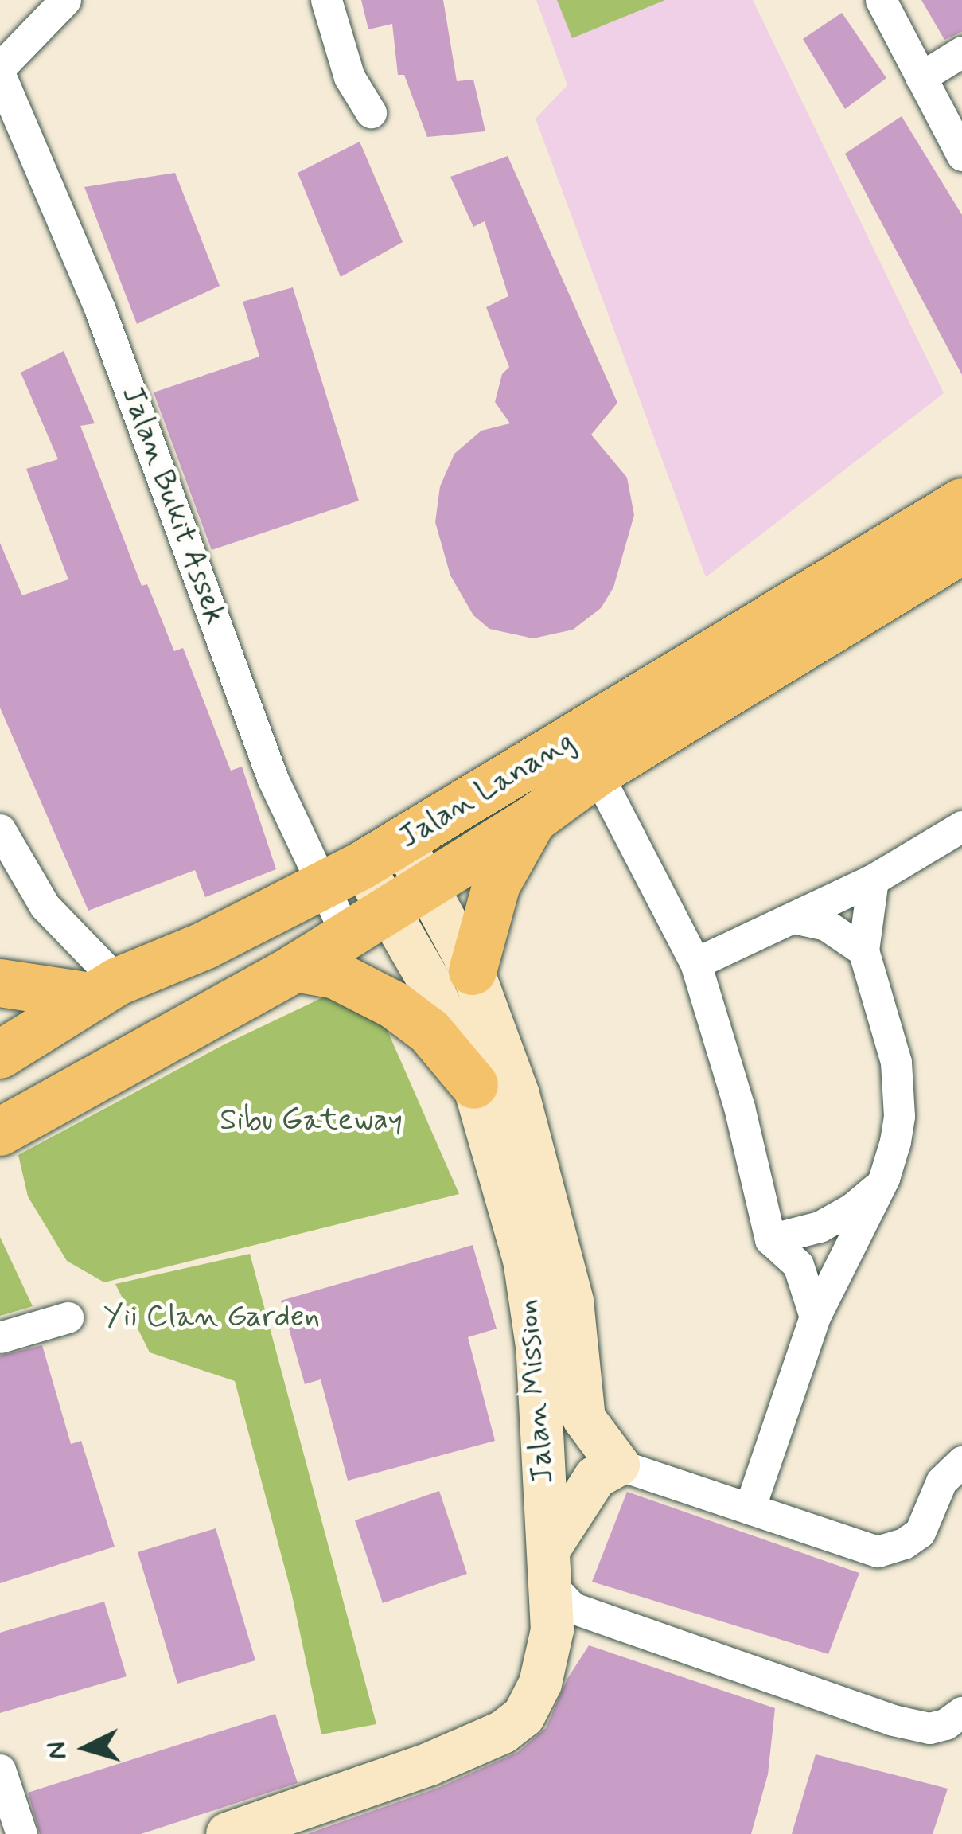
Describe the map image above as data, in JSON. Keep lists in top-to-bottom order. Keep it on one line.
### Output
{"streets":{"main road":["Jalan Lanang"],"street":["Jalan Bukit Assek","Jalan Mission"]},"crossings":[["Jalan Bukit Assek","Jalan Lanang"],["Jalan Bukit Assek","Jalan Mission"],["Jalan Lanang","Jalan Mission"]],"parks":["Sibu Gateway","Yii Clan Garden"],"north":"left"}
